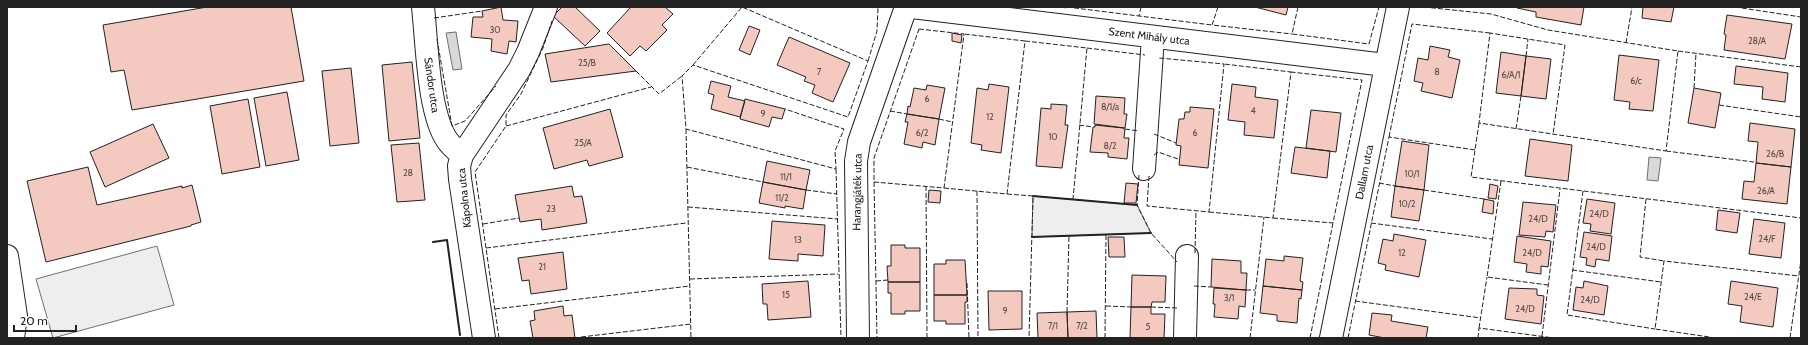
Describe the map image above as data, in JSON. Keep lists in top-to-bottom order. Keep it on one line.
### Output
{"streets":{"street":["Szent Mihály utca","Sándor utca","Dallam utca","Harangjáték utca","Kápolna utca"]},"crossings":[["Szent Mihály utca","Dallam utca"],["Sándor utca","Kápolna utca"]],"house_numbers":["30","28/A","25/B","7","8","6/A/1","6/c","6","8/1/a","4","9","12","6/2","6","10","25/A","8/2","26/B","28","10/1","11/1","26/A","11/2","10/2","23","24/D","24/D","24/F","13","24/D","12","24/D","21","15","24/E","3/1","24/D","24/D","9","7/1","7/2","5"],"scale_bar":"20 m"}
